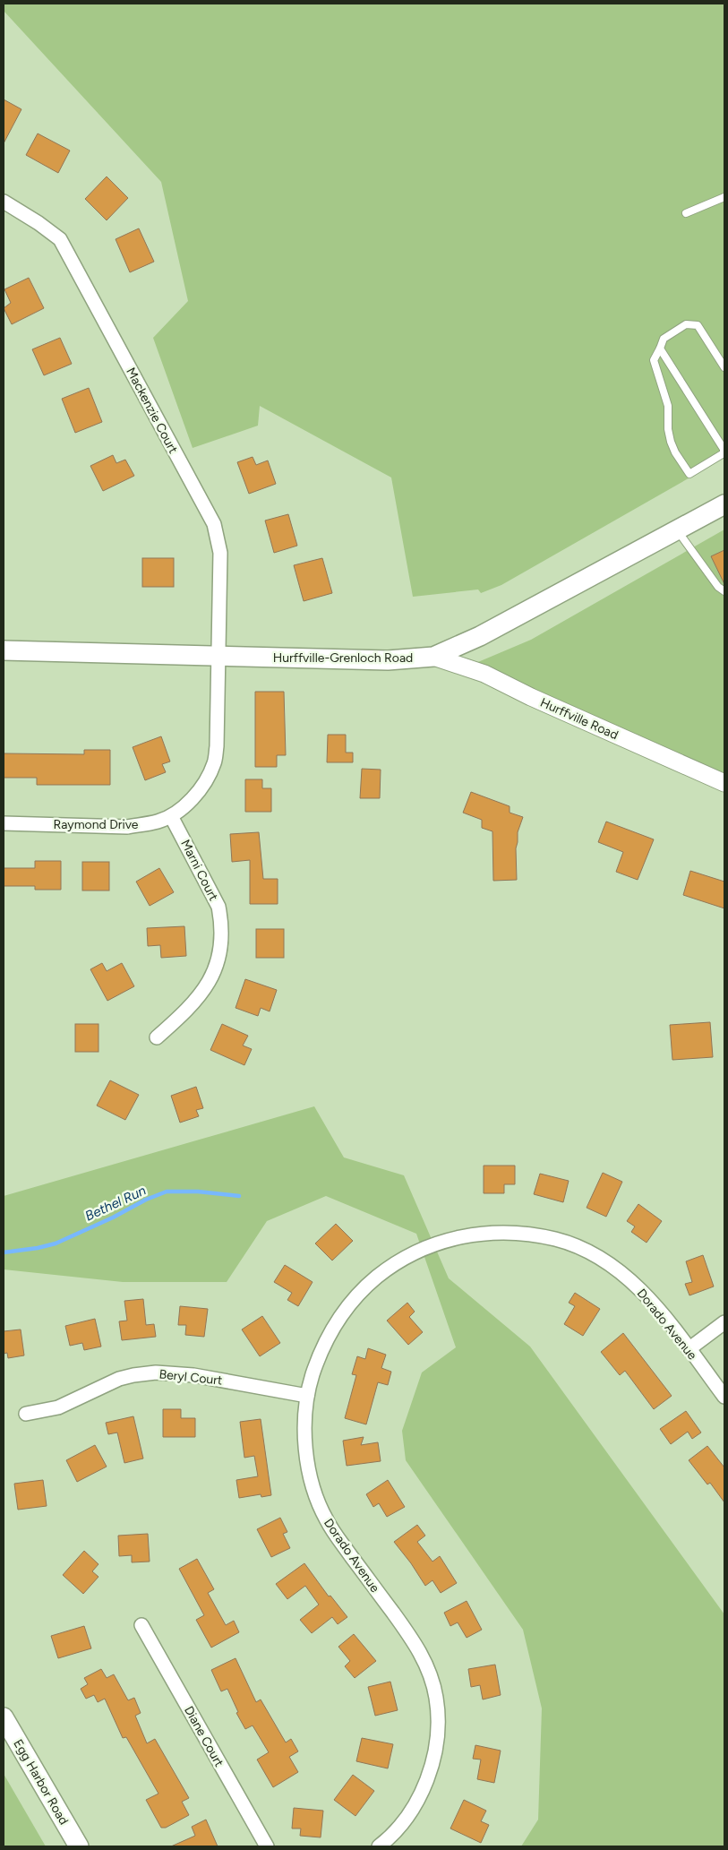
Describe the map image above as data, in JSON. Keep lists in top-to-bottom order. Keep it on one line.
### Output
{"streets":{"main road":["Hurffville-Grenloch Road","Egg Harbor Road"],"street":["Mackenzie Court","Hurffville Road","Raymond Drive","Marni Court","Dorado Avenue","Beryl Court","Diane Court"]},"crossings":[["Mackenzie Court","Hurffville-Grenloch Road"],["Mackenzie Court","Raymond Drive"],["Hurffville-Grenloch Road","Hurffville Road"],["Hurffville-Grenloch Road","Raymond Drive"],["Raymond Drive","Marni Court"],["Dorado Avenue","Beryl Court"]],"water":["Bethel Run"]}
